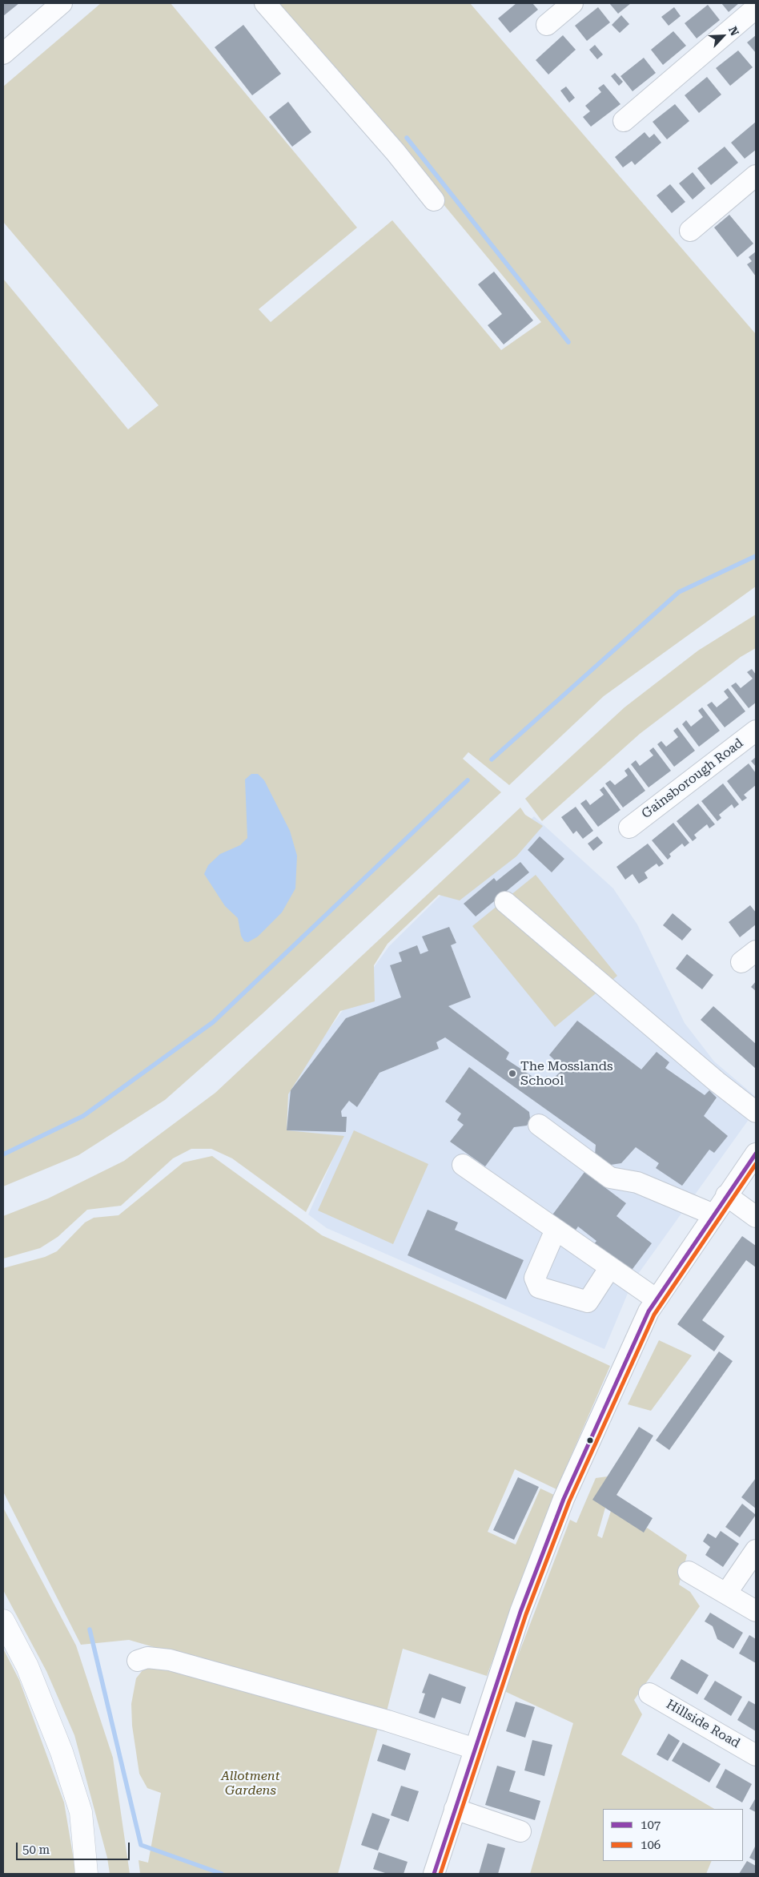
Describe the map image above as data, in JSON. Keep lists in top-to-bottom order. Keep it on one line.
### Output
{"streets":{"street":["Gainsborough Road","Hillside Road"]},"parks":["Allotment Gardens"],"places":["The Mosslands School"],"lines":["transit line 107","transit line 106"],"legend":["107","106"],"scale_bar":"50 m","north":"top right"}
